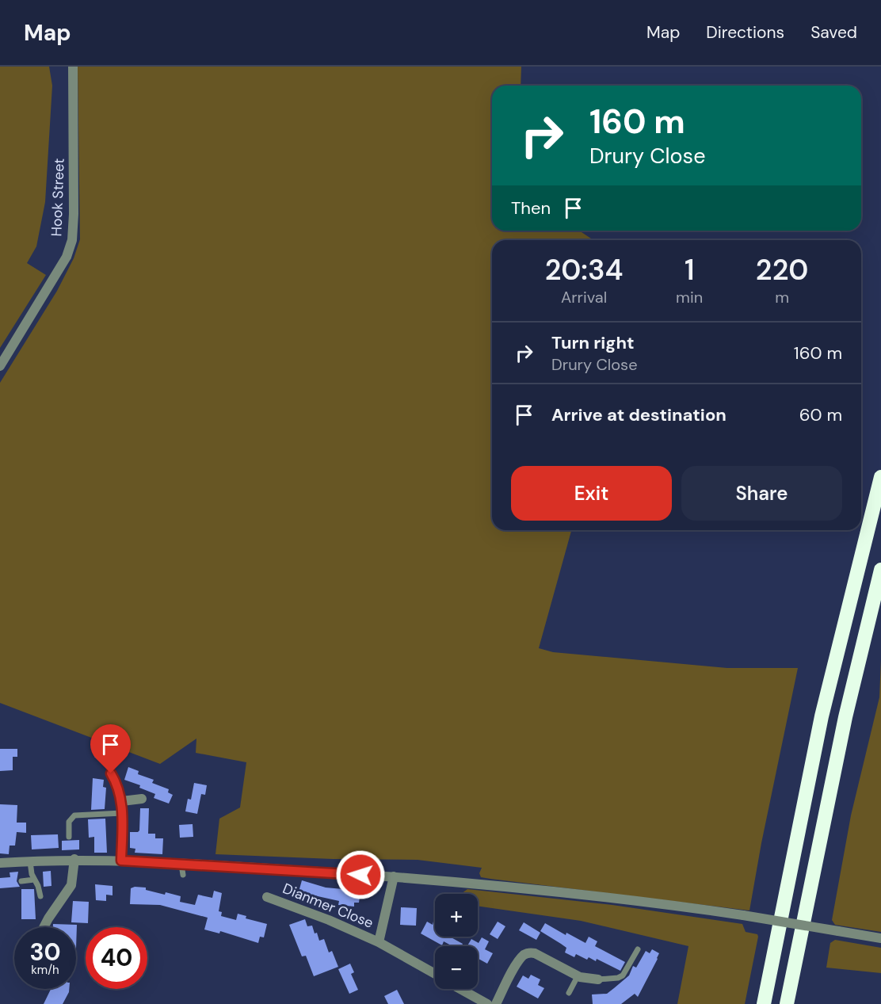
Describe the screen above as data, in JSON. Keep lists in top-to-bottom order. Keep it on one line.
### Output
{"streets":{"street":["Hook Street","Dianmer Close"]},"page":{"header":"Map","nav":["Map","Directions","Saved"],"turn":["160 m","Drury Close"],"then":"Then","eta":["20:34","Arrival","1","min","220","m"],"list":[{"name":"Turn right","note":"Drury Close","value":"160 m"},{"name":"Arrive at destination","value":"60 m"}],"buttons":["Exit","Share"],"map_buttons":["+","−"],"speed":"30 km/h","limit":"40"}}
